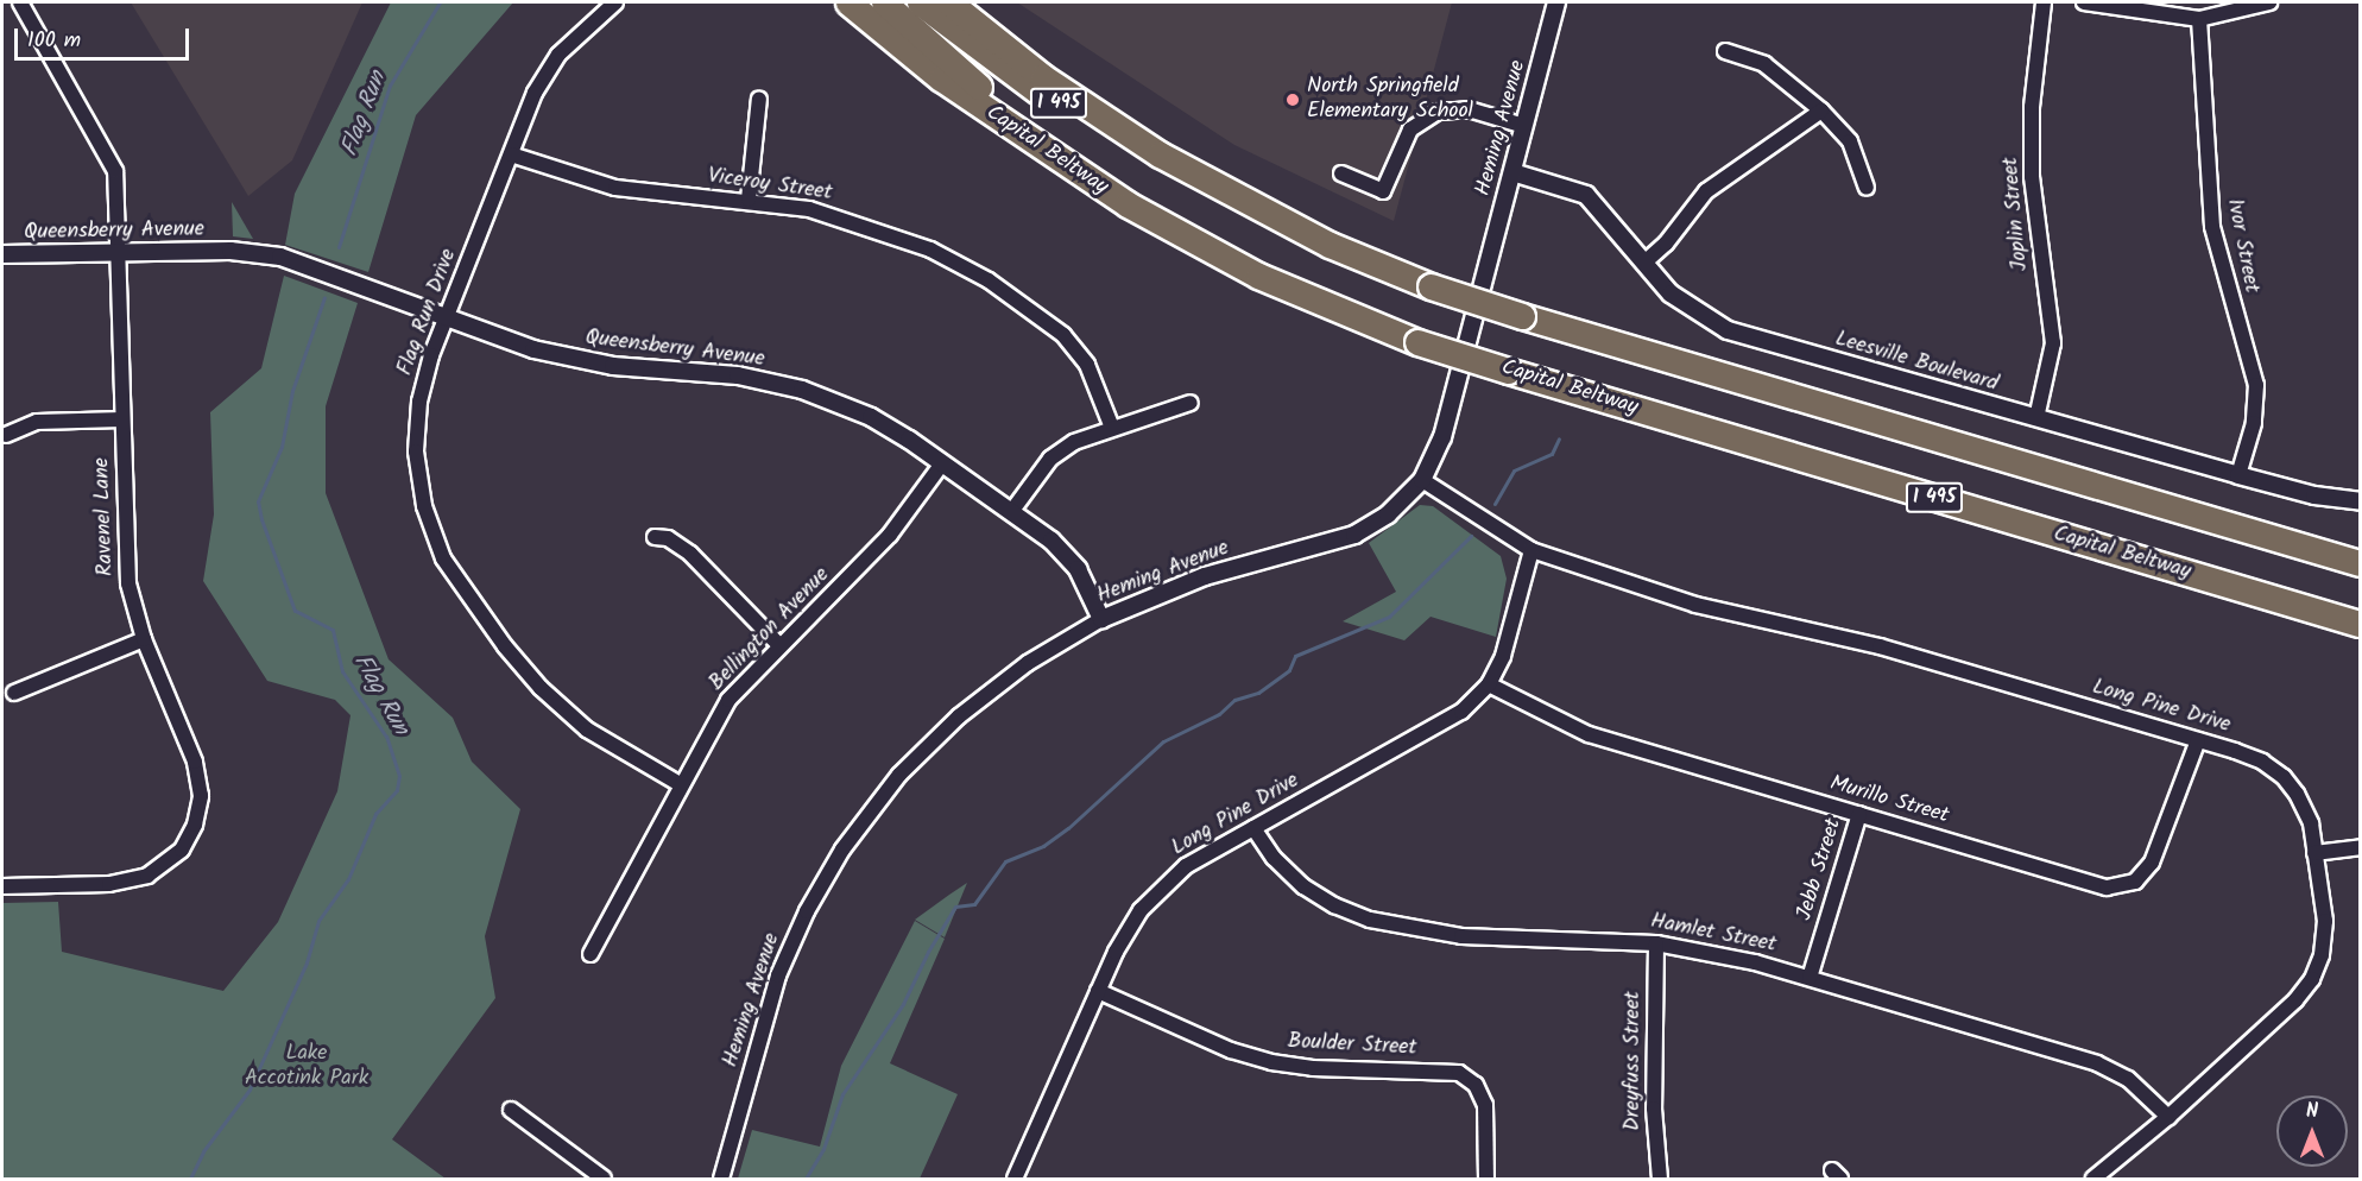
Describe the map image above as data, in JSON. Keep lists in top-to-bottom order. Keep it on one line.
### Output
{"streets":{"highway":["I 495","Capital Beltway"],"street":["Heming Avenue","Viceroy Street","Joplin Street","Queensberry Avenue","Ivor Street","Flag Run Drive","Leesville Boulevard","Ravenel Lane","Bellington Avenue","Long Pine Drive","Murillo Street","Jebb Street","Hamlet Street","Boulder Street","Dreyfuss Street"]},"crossings":[["I 495","Capital Beltway"],["Heming Avenue","Queensberry Avenue"],["Heming Avenue","Leesville Boulevard"],["Heming Avenue","Long Pine Drive"],["Viceroy Street","Flag Run Drive"],["Joplin Street","Leesville Boulevard"],["Queensberry Avenue","Flag Run Drive"],["Queensberry Avenue","Ravenel Lane"],["Queensberry Avenue","Bellington Avenue"],["Ivor Street","Leesville Boulevard"],["Flag Run Drive","Bellington Avenue"],["Long Pine Drive","Murillo Street"],["Long Pine Drive","Hamlet Street"],["Long Pine Drive","Boulder Street"],["Murillo Street","Jebb Street"],["Jebb Street","Hamlet Street"],["Hamlet Street","Dreyfuss Street"]],"water":["Flag Run"],"parks":["Lake Accotink Park"],"places":["North Springfield Elementary School"],"scale_bar":"100 m","north":"top"}
